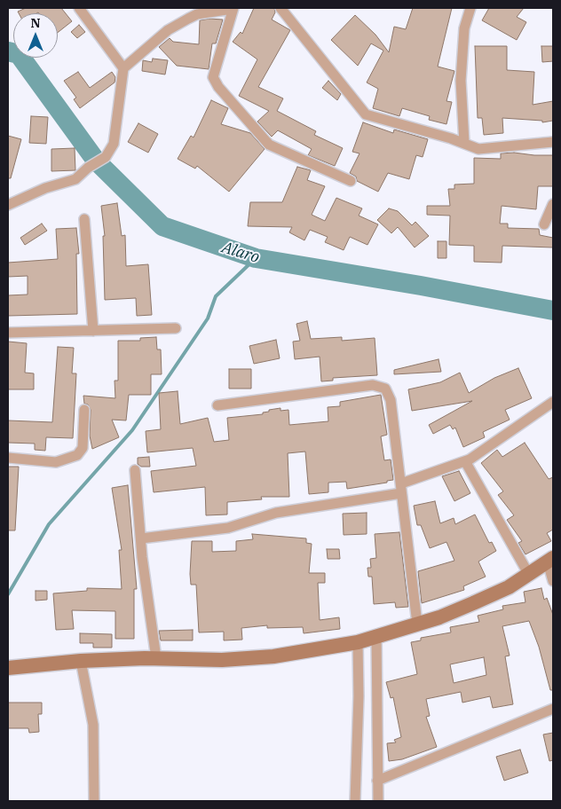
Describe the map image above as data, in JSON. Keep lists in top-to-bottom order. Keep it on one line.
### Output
{"water":["Alaro"],"north":"top"}
